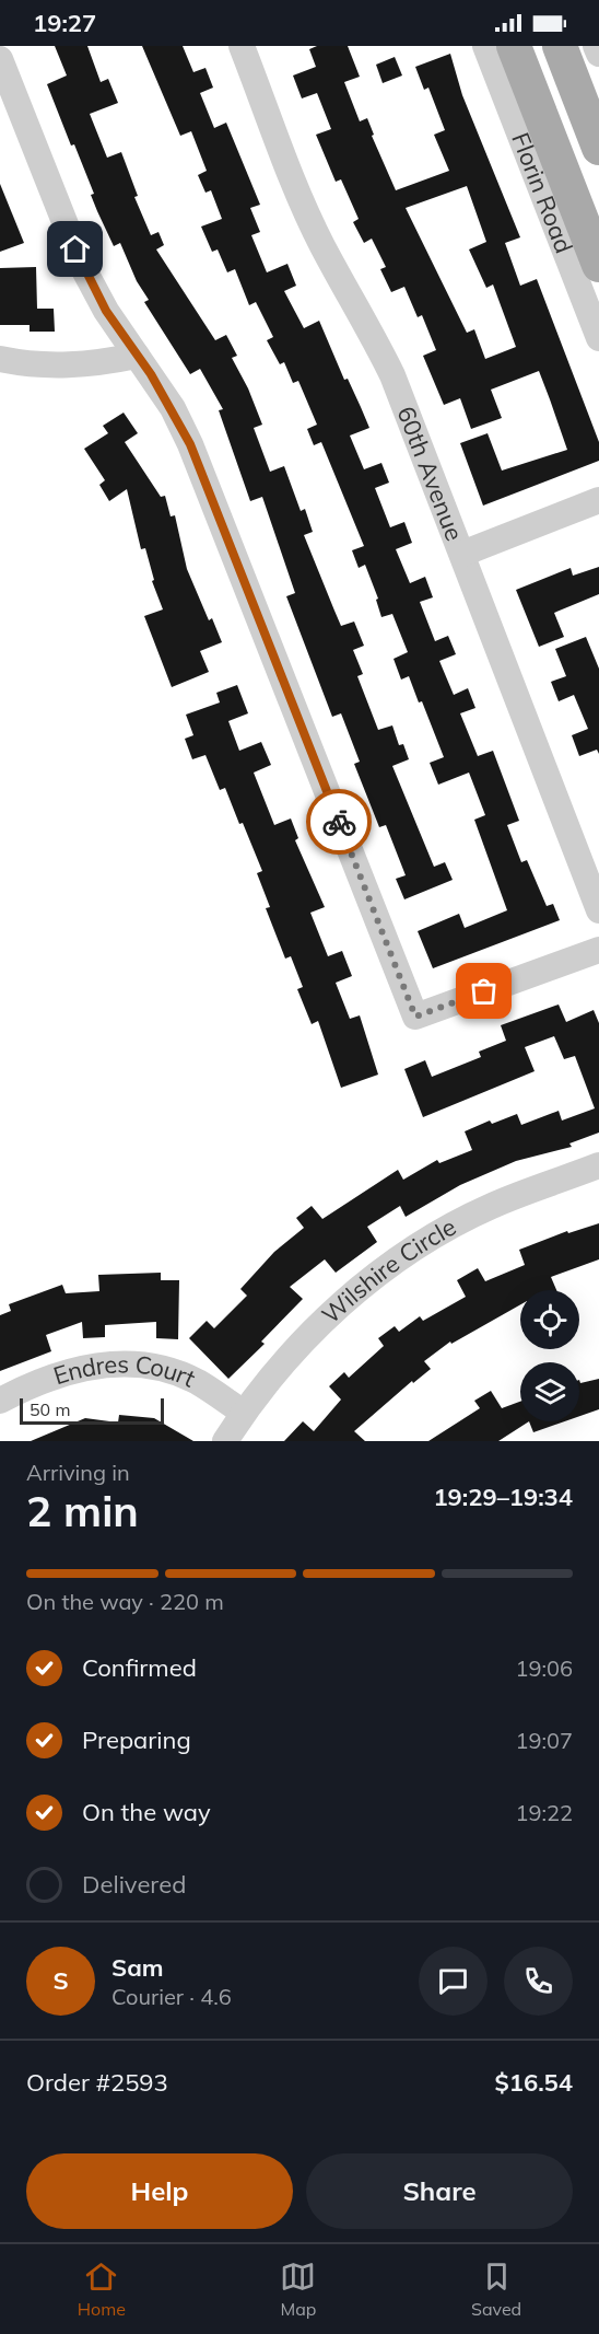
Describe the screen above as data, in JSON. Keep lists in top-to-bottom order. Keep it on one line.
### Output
{"streets":{"main road":["Florin Road"],"street":["60th Avenue","Wilshire Circle","Endres Court"]},"crossings":[["Wilshire Circle","Endres Court"]],"scale_bar":"50 m","page":{"status":"19:27","scale":"50 m","heading":["2 min","Arriving in","19:29–19:34"],"panel":["Sam","Courier · 4.6","Order #2593","$16.54"],"bar":"On the way · 220 m","list":[["Confirmed","19:06"],["Preparing","19:07"],["On the way","19:22"],"Delivered"],"round":"S","buttons":["Help","Share"],"tabs":["Home","Map","Saved"]}}
